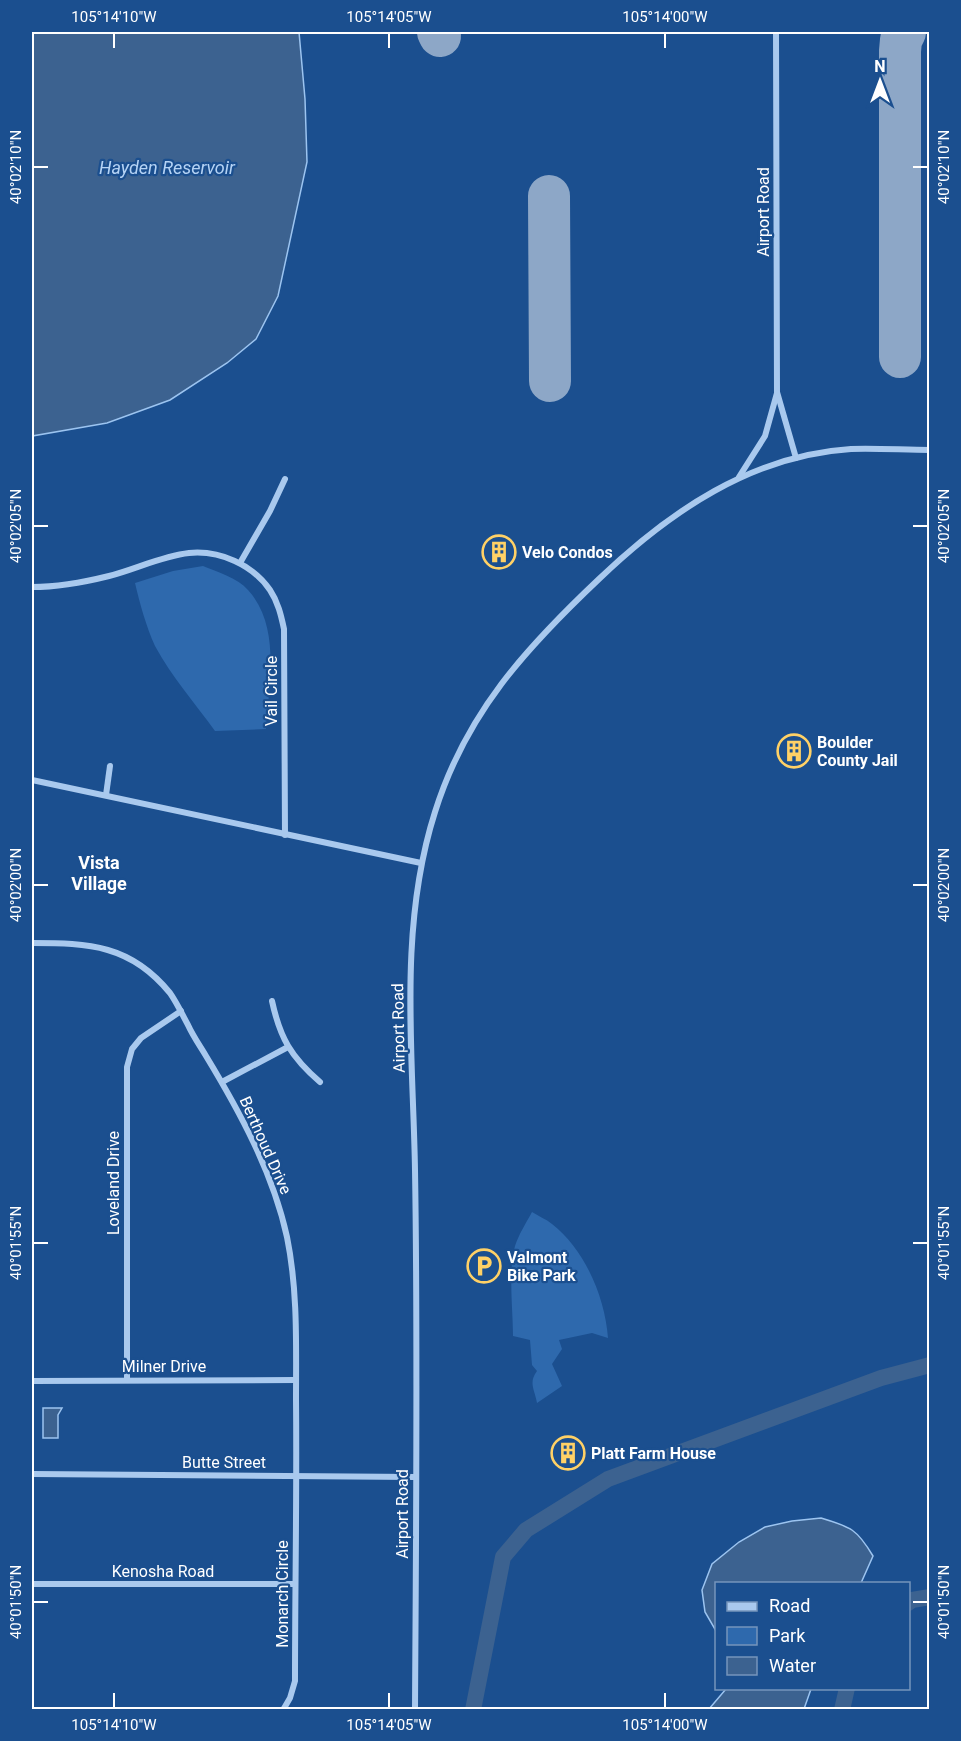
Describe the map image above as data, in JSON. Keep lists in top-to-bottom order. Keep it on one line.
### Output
{"streets":{"street":["Airport Road","Vail Circle","Berthoud Drive","Loveland Drive","Milner Drive","Butte Street","Kenosha Road","Monarch Circle"]},"crossings":[["Airport Road","Butte Street"],["Berthoud Drive","Loveland Drive"],["Berthoud Drive","Milner Drive"],["Berthoud Drive","Butte Street"],["Berthoud Drive","Monarch Circle"],["Loveland Drive","Milner Drive"],["Butte Street","Monarch Circle"],["Kenosha Road","Monarch Circle"]],"districts":["Vista Village"],"water":["Hayden Reservoir"],"places":{"building":["Velo Condos","Boulder County Jail","Platt Farm House"],"parking":["Valmont Bike Park"]},"legend":["Road","Park","Water"],"north":"top","coordinates":["105°14'10\"W","105°14'05\"W","105°14'00\"W","40°02'10\"N","40°02'05\"N","40°02'00\"N","40°01'55\"N","40°01'50\"N"]}
